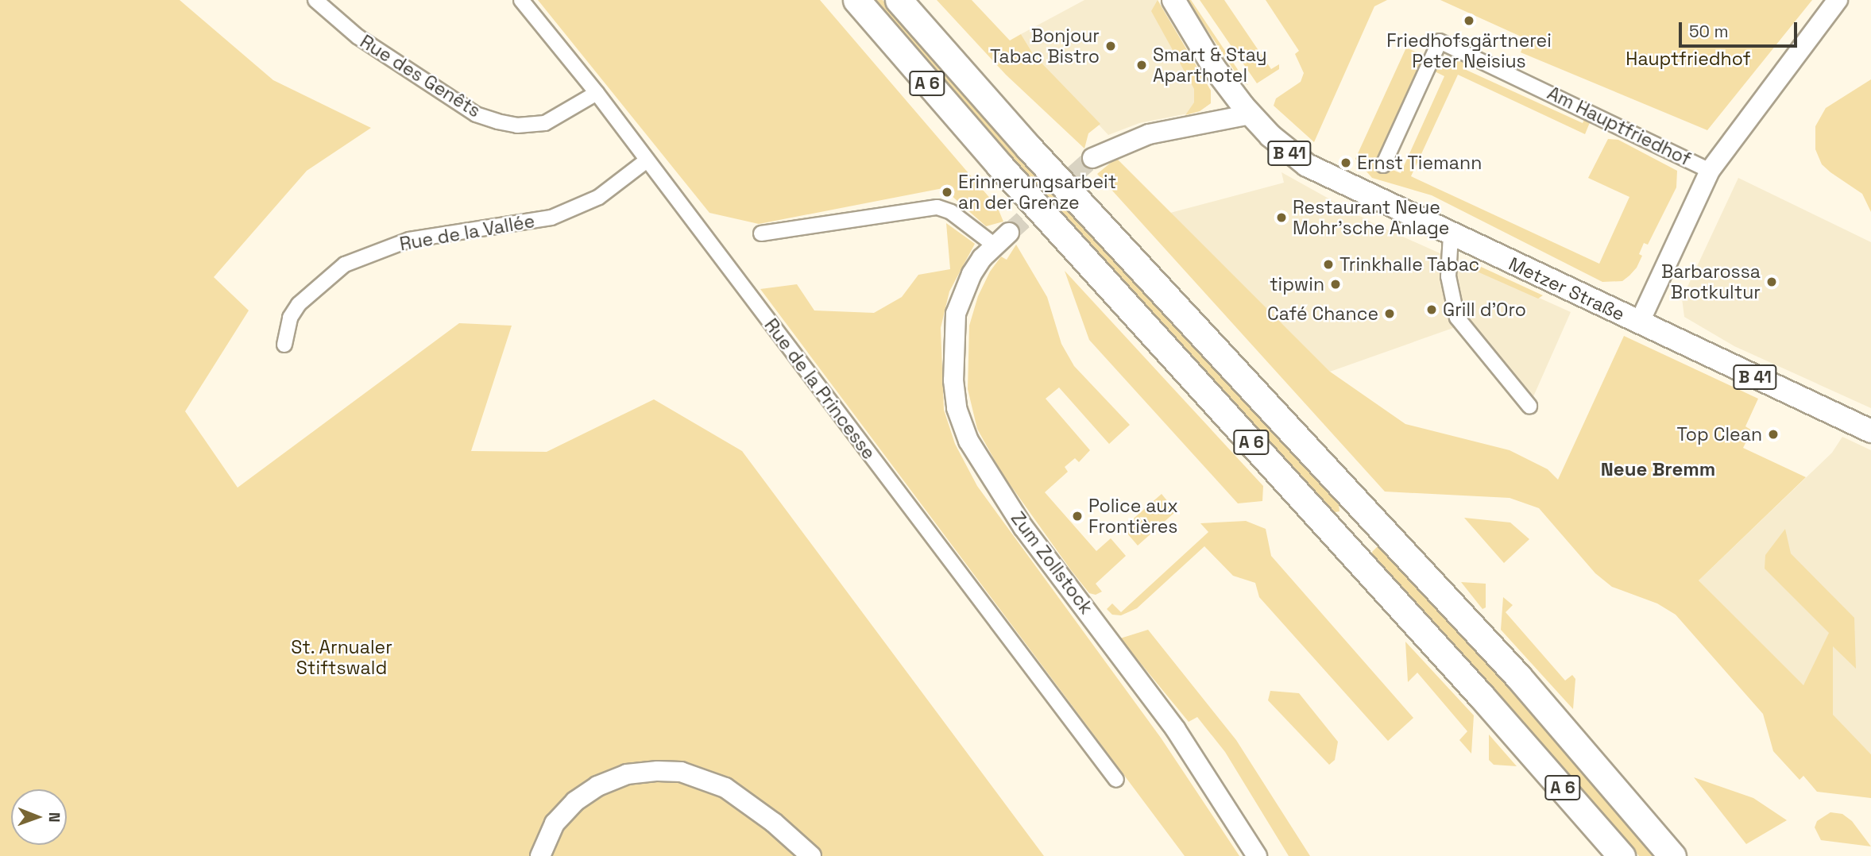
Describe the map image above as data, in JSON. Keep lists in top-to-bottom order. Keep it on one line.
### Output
{"streets":{"highway":["A 6"],"main road":["B 41","Metzer Straße"],"street":["Rue des Genêts","Am Hauptfriedhof","Rue de la Vallée","Rue de la Princesse","Zum Zollstock"]},"crossings":[["Rue des Genêts","Rue de la Princesse"],["Am Hauptfriedhof","Metzer Straße"],["Rue de la Vallée","Rue de la Princesse"]],"districts":["Neue Bremm"],"parks":["Hauptfriedhof","St. Arnualer Stiftswald"],"places":["Friedhofsgärtnerei Peter Neisius","Bonjour Tabac Bistro","Smart & Stay Aparthotel","Ernst Tiemann","Erinnerungsarbeit an der Grenze","Restaurant Neue Mohr'sche Anlage","Trinkhalle Tabac","Barbarossa Brotkultur","tipwin","Grill d'Oro","Café Chance","Top Clean","Police aux Frontières"],"scale_bar":"50 m","north":"right"}
